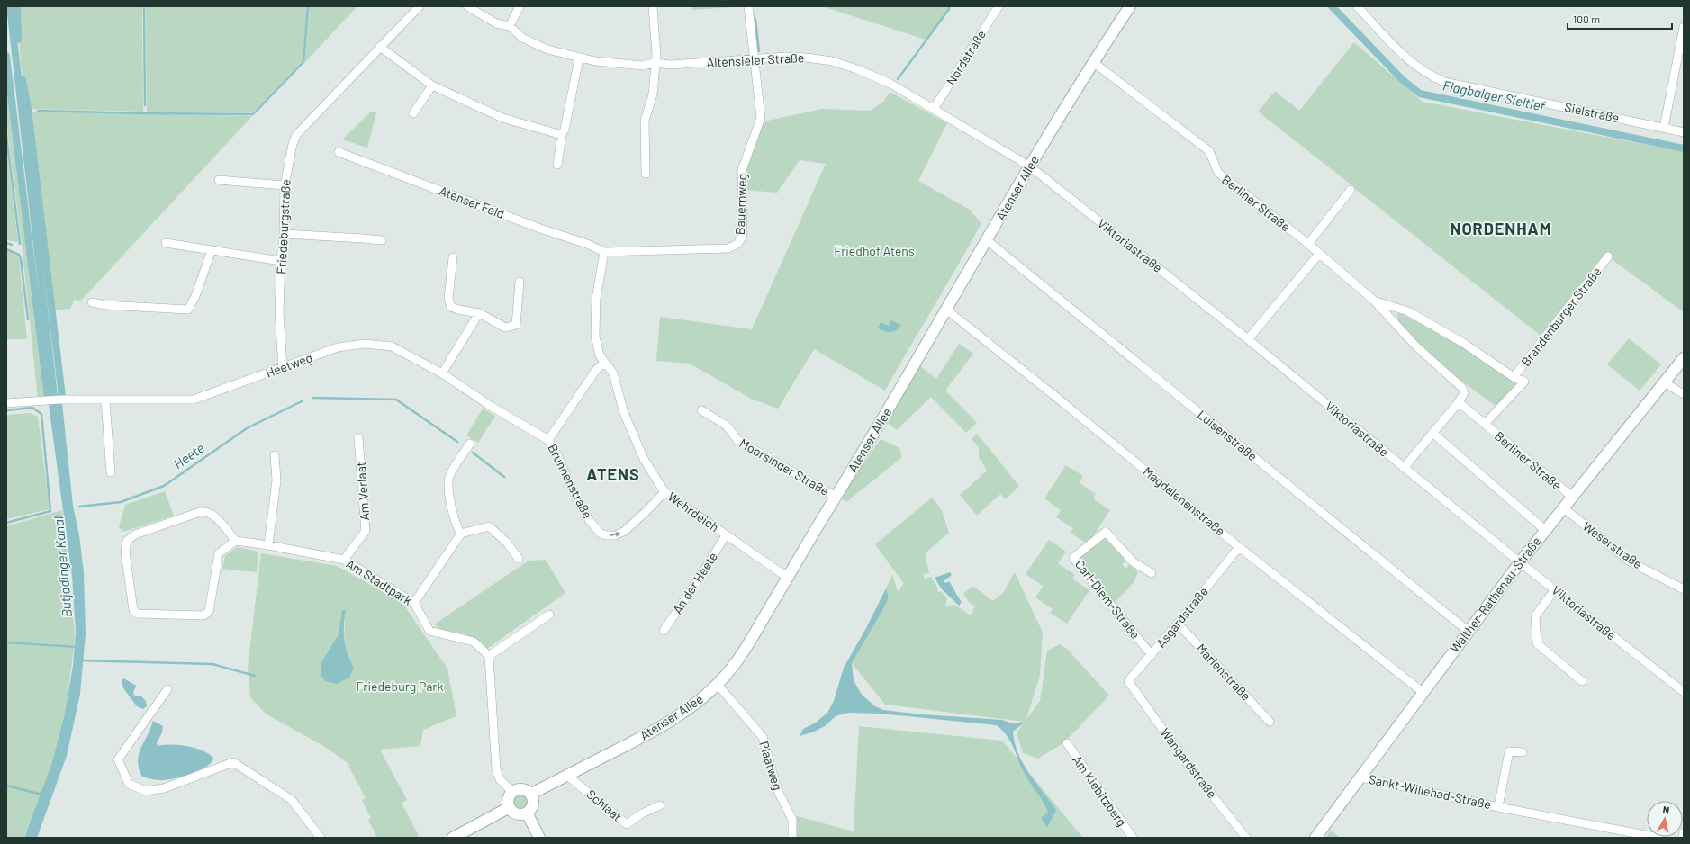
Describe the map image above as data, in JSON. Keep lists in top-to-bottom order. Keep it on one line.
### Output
{"streets":{"street":["Nordstraße","Altensieler Straße","Sielstraße","Atenser Allee","Atenser Feld","Berliner Straße","Bauernweg","Friedeburgstraße","Viktoriastraße","Brandenburger Straße","Heetweg","Luisenstraße","Moorsinger Straße","Brunnenstraße","Am Verlaat","Magdalenenstraße","Wehrdeich","Weserstraße","Am Stadtpark","An der Heete","Walther-Rathenau-Straße","Carl-Diem-Straße","Asgardstraße","Marienstraße","Wangardstraße","Plaatweg","Am Kiebitzberg","Sankt-Willehad-Straße","Schlaat"]},"crossings":[["Nordstraße","Altensieler Straße"],["Altensieler Straße","Atenser Allee"],["Altensieler Straße","Bauernweg"],["Altensieler Straße","Viktoriastraße"],["Atenser Allee","Berliner Straße"],["Atenser Allee","Viktoriastraße"],["Atenser Allee","Luisenstraße"],["Atenser Allee","Moorsinger Straße"],["Atenser Allee","Magdalenenstraße"],["Atenser Allee","Wehrdeich"],["Atenser Allee","Plaatweg"],["Atenser Allee","Schlaat"],["Atenser Feld","Bauernweg"],["Berliner Straße","Brandenburger Straße"],["Berliner Straße","Walther-Rathenau-Straße"],["Friedeburgstraße","Heetweg"],["Viktoriastraße","Walther-Rathenau-Straße"],["Heetweg","Brunnenstraße"],["Luisenstraße","Walther-Rathenau-Straße"],["Brunnenstraße","Wehrdeich"],["Am Verlaat","Am Stadtpark"],["Magdalenenstraße","Walther-Rathenau-Straße"],["Magdalenenstraße","Asgardstraße"],["Wehrdeich","An der Heete"],["Weserstraße","Walther-Rathenau-Straße"],["Walther-Rathenau-Straße","Sankt-Willehad-Straße"],["Carl-Diem-Straße","Asgardstraße"],["Asgardstraße","Marienstraße"],["Asgardstraße","Wangardstraße"]],"districts":["NORDENHAM","ATENS"],"water":["Flagbalger Sieltief","Heete","Butjadinger Kanal"],"parks":["Friedhof Atens","Friedeburg Park"],"scale_bar":"100 m","north":"top"}
